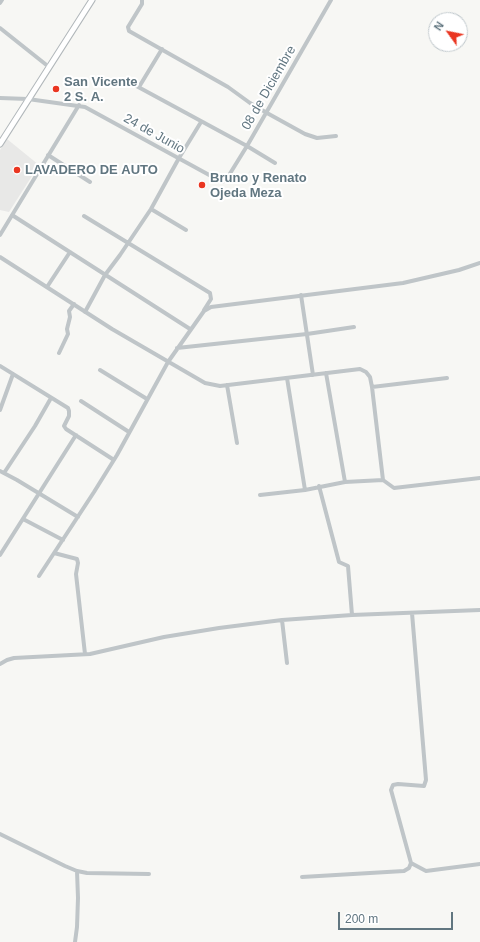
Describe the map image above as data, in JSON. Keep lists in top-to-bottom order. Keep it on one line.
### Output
{"streets":{"street":["08 de Diciembre","24 de Junio"]},"crossings":[["08 de Diciembre","24 de Junio"]],"places":["San Vicente 2 S. A.","LAVADERO DE AUTO","Bruno y Renato Ojeda Meza"],"scale_bar":"200 m","north":"top left"}
